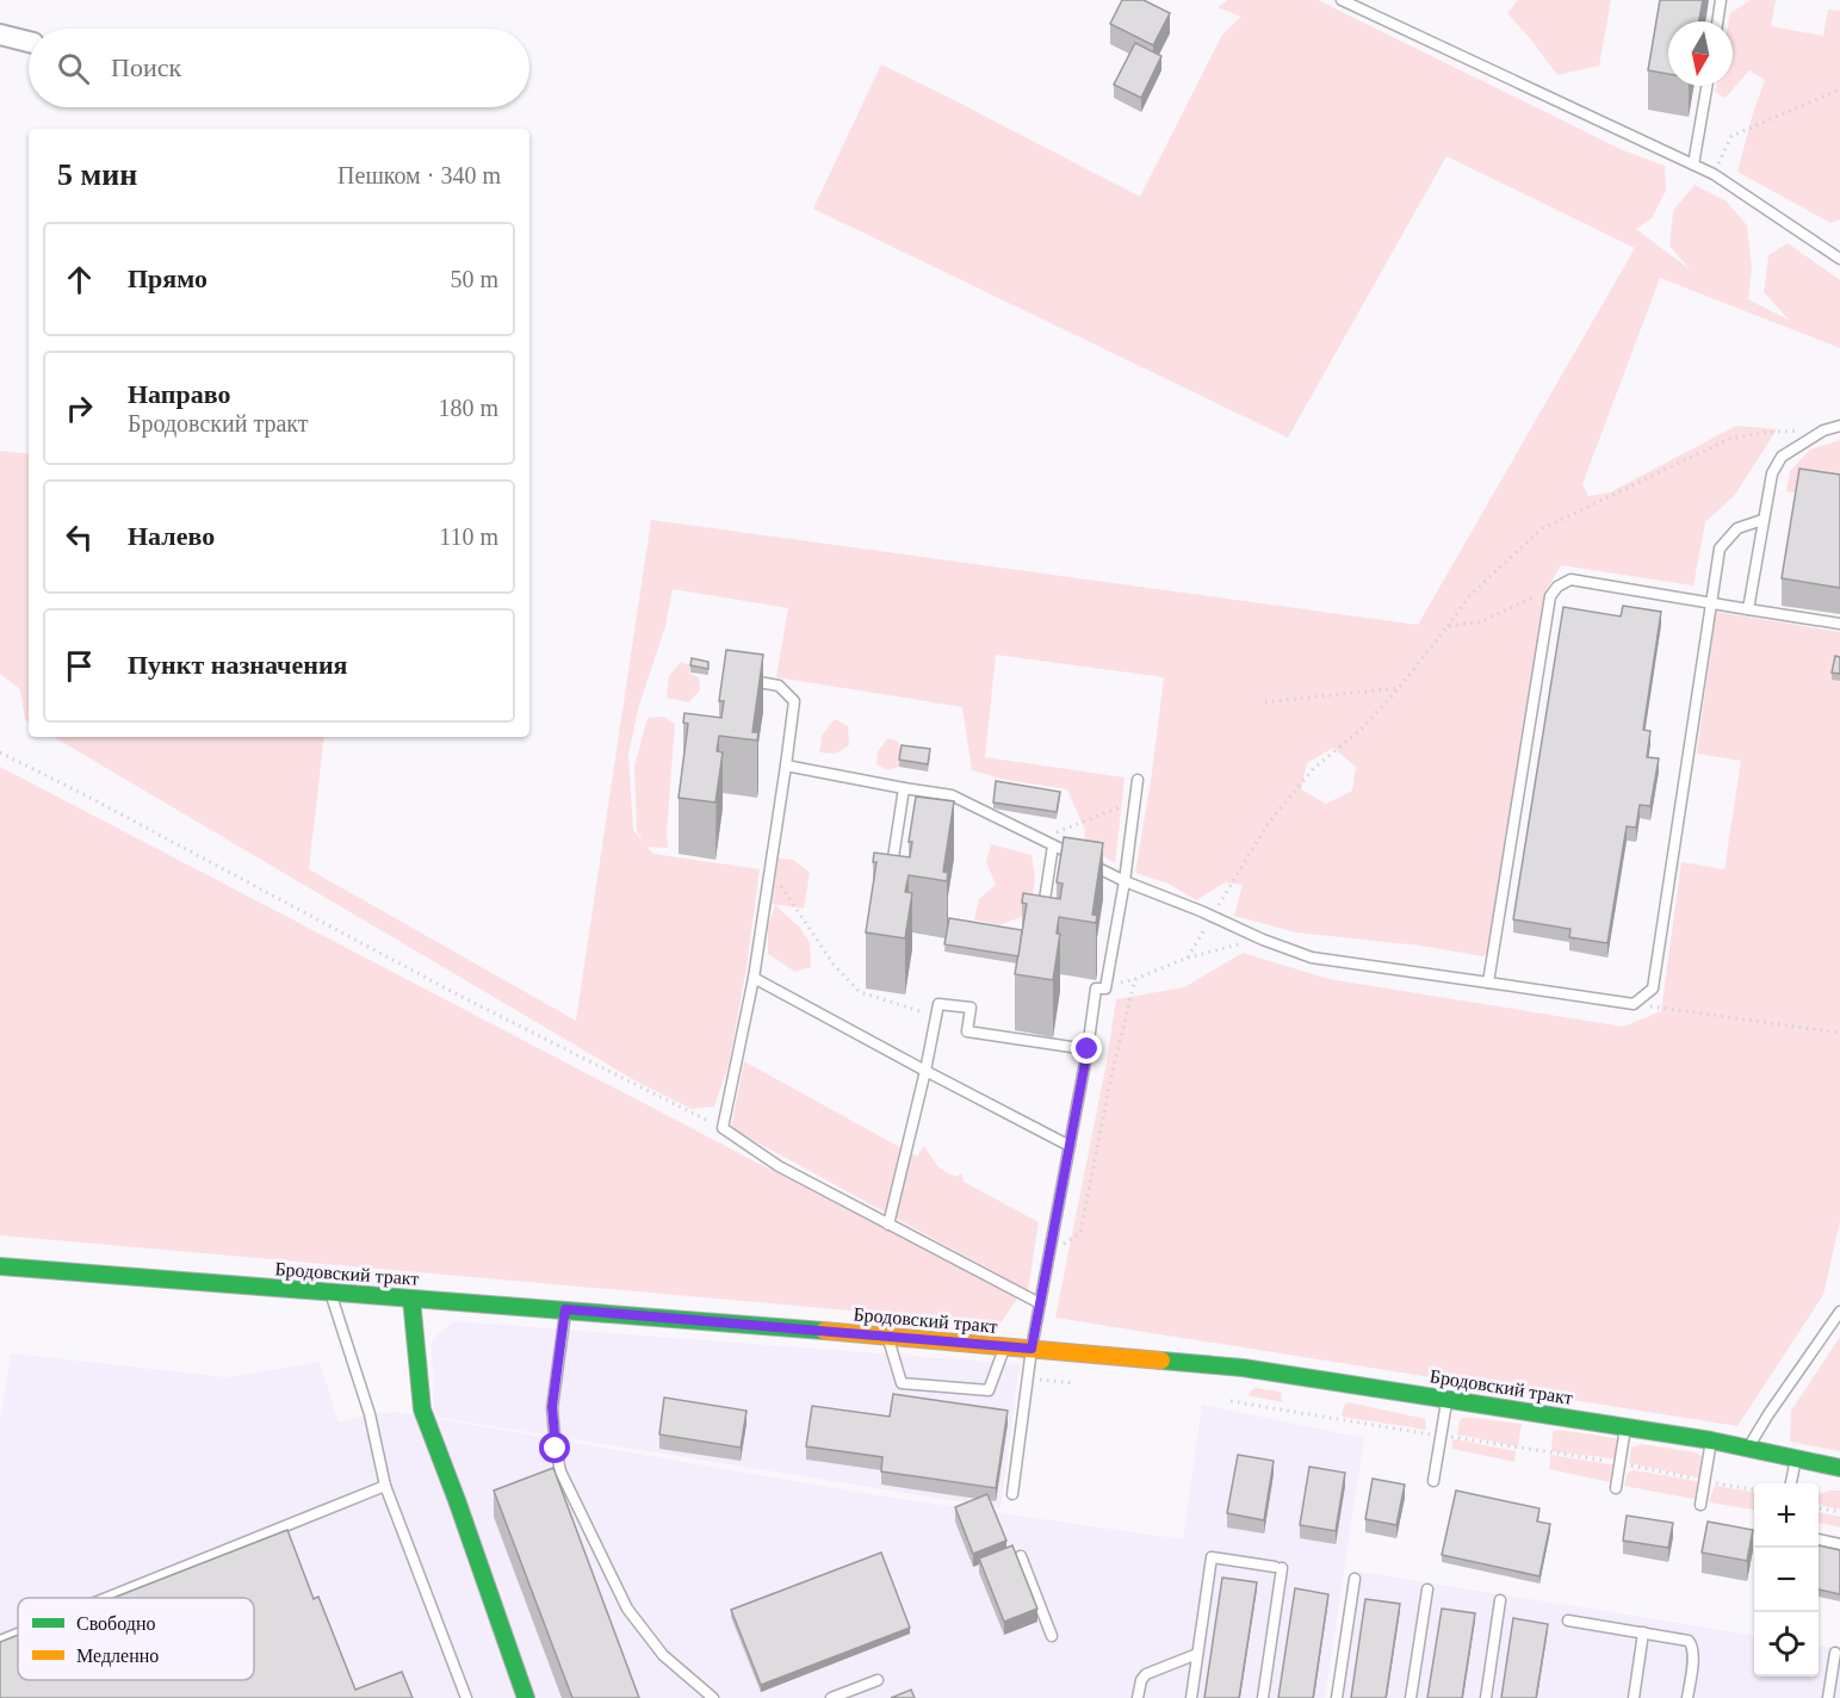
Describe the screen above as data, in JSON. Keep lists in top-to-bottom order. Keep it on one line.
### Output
{"streets":{"street":["Бродовский тракт"]},"legend":["Свободно","Медленно"],"north":"bottom","page":{"search":"Поиск","heading":["5 мин","Пешком · 340 m"],"list":[["Прямо","50 m"],["Направо","Бродовский тракт","180 m"],["Налево","110 m"],"Пункт назначения"],"map_buttons":["+","−"]}}
